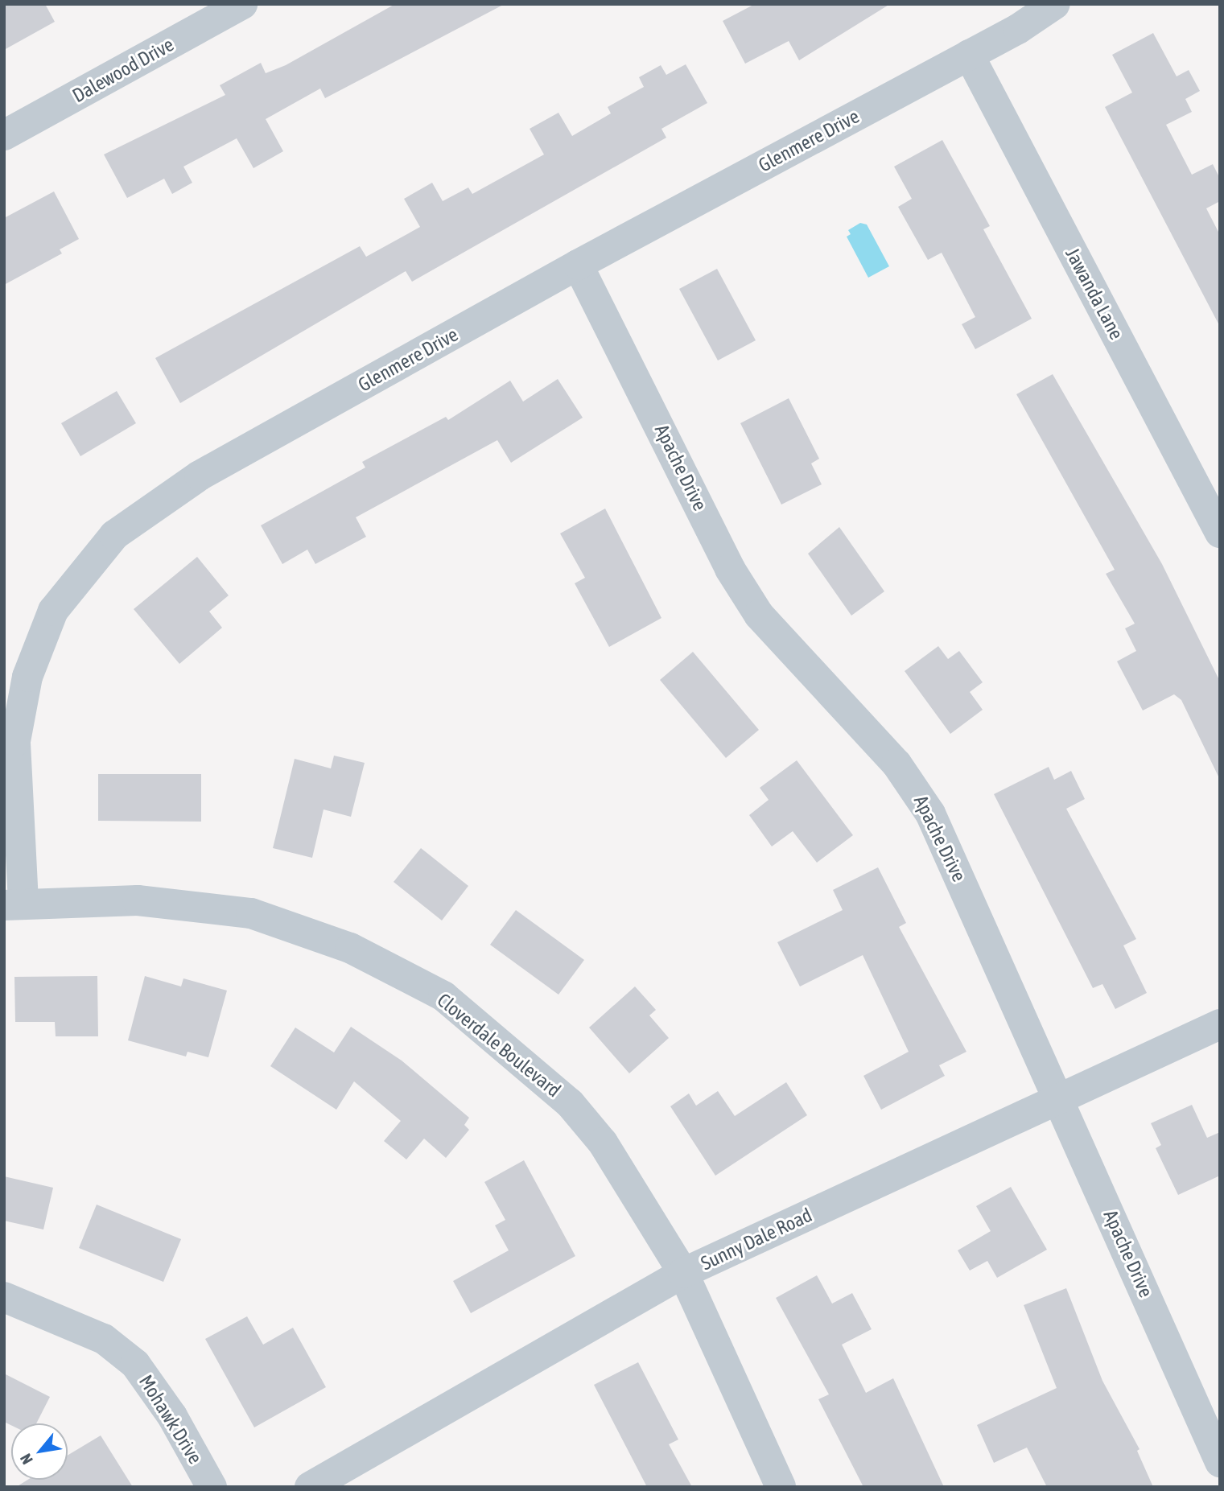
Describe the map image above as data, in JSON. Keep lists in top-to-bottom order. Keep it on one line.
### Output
{"streets":{"street":["Dalewood Drive","Glenmere Drive","Jawanda Lane","Apache Drive","Cloverdale Boulevard","Sunny Dale Road","Mohawk Drive"]},"crossings":[["Glenmere Drive","Jawanda Lane"],["Glenmere Drive","Apache Drive"],["Glenmere Drive","Cloverdale Boulevard"],["Apache Drive","Sunny Dale Road"],["Cloverdale Boulevard","Sunny Dale Road"]],"north":"bottom left"}
